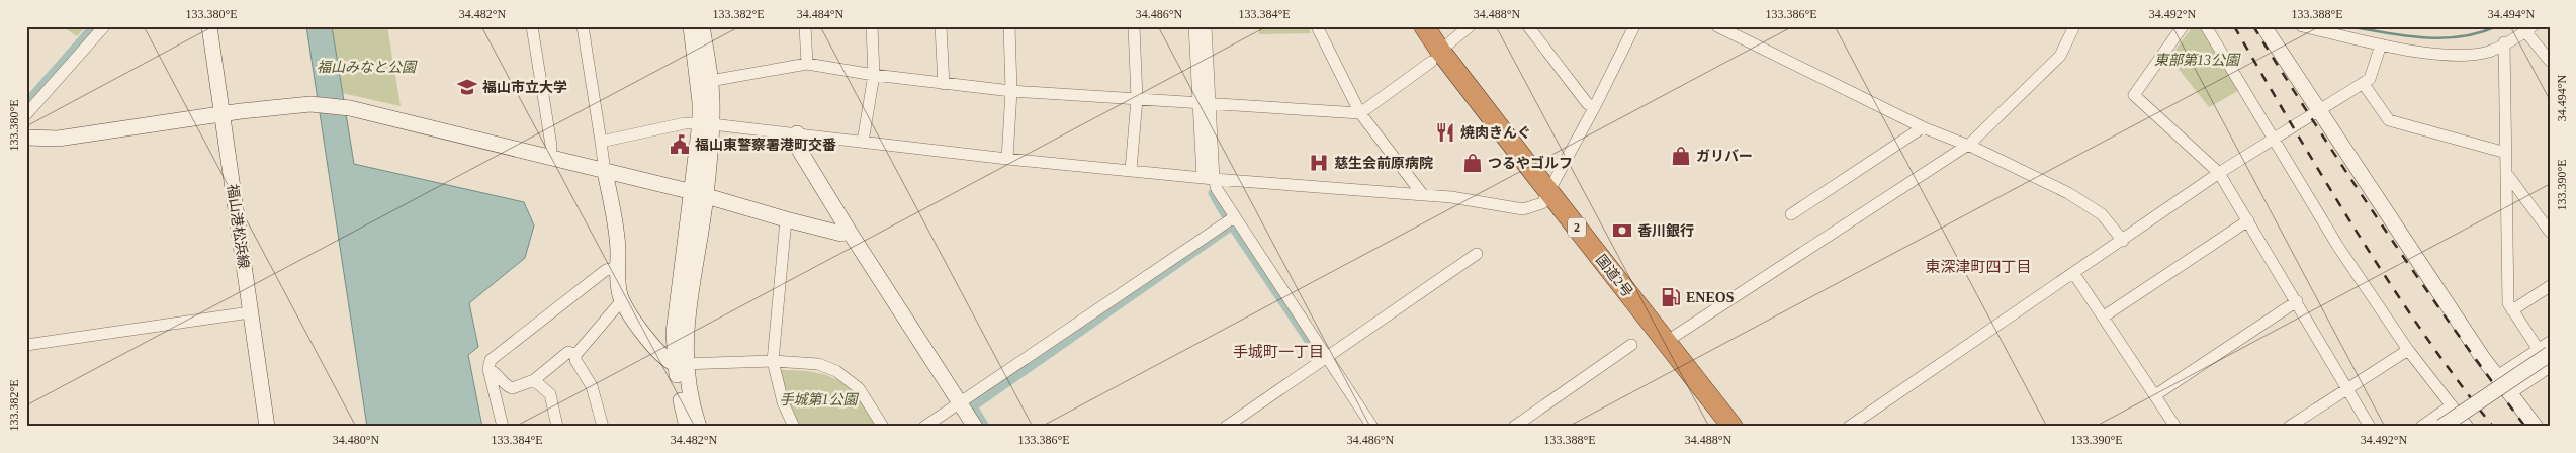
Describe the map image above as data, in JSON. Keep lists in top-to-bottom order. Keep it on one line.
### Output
{"streets":{"highway":["2","国道2号"],"street":["福山港松浜線"]},"districts":["東深津町四丁目","手城町一丁目"],"parks":["東部第13公園","福山みなと公園","手城第1公園"],"places":{"school or university":["福山市立大学"],"restaurant":["焼肉きんぐ"],"public building":["福山東警察署港町交番"],"shop":["ガリバー","つるやゴルフ"],"hospital":["慈生会前原病院"],"bank":["香川銀行"],"fuel station":["ENEOS"]},"coordinates":["133.380°E","34.482°N","133.382°E","34.484°N","34.486°N","133.384°E","34.488°N","133.386°E","34.492°N","133.388°E","34.494°N","133.390°E","34.480°N"]}
